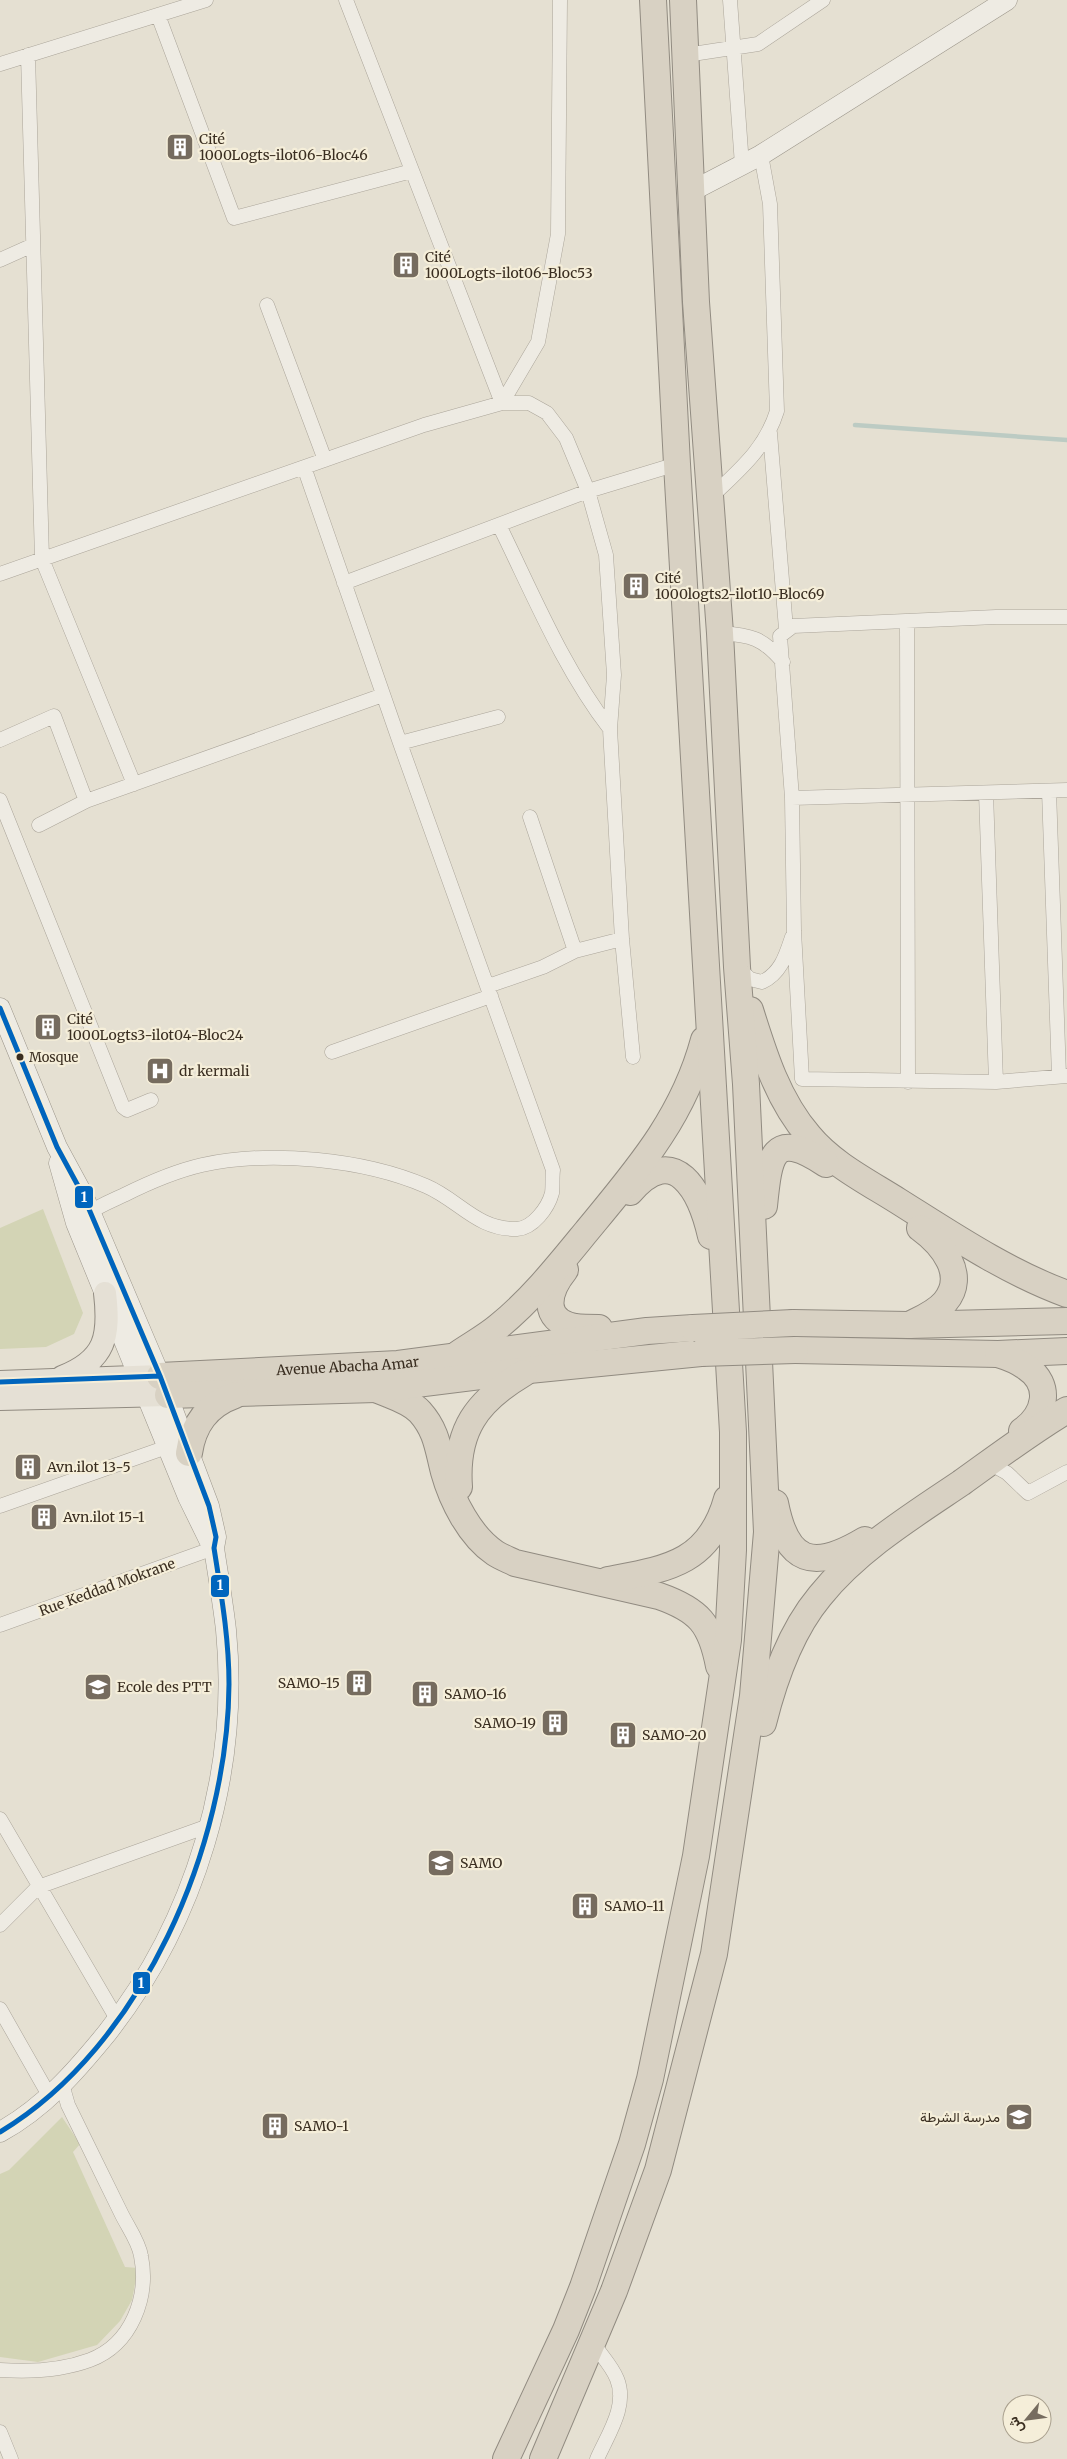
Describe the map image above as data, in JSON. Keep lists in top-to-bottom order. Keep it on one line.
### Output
{"streets":{"highway":["Avenue Abacha Amar"],"street":["Rue Keddad Mokrane"]},"places":{"building":["Cité 1000Logts-ilot06-Bloc46","Cité 1000Logts-ilot06-Bloc53","Cité 1000logts2-ilot10-Bloc69","Cité 1000Logts3-ilot04-Bloc24","Avn.ilot 13-5","Avn.ilot 15-1","SAMO-15","SAMO-16","SAMO-19","SAMO-20","SAMO-11","SAMO-1"],"other":["Mosque"],"hospital":["dr kermali"],"school or university":["Ecole des PTT","SAMO","مدرسة الشرطة"]},"lines":["transit line 1"],"north":"bottom left"}
